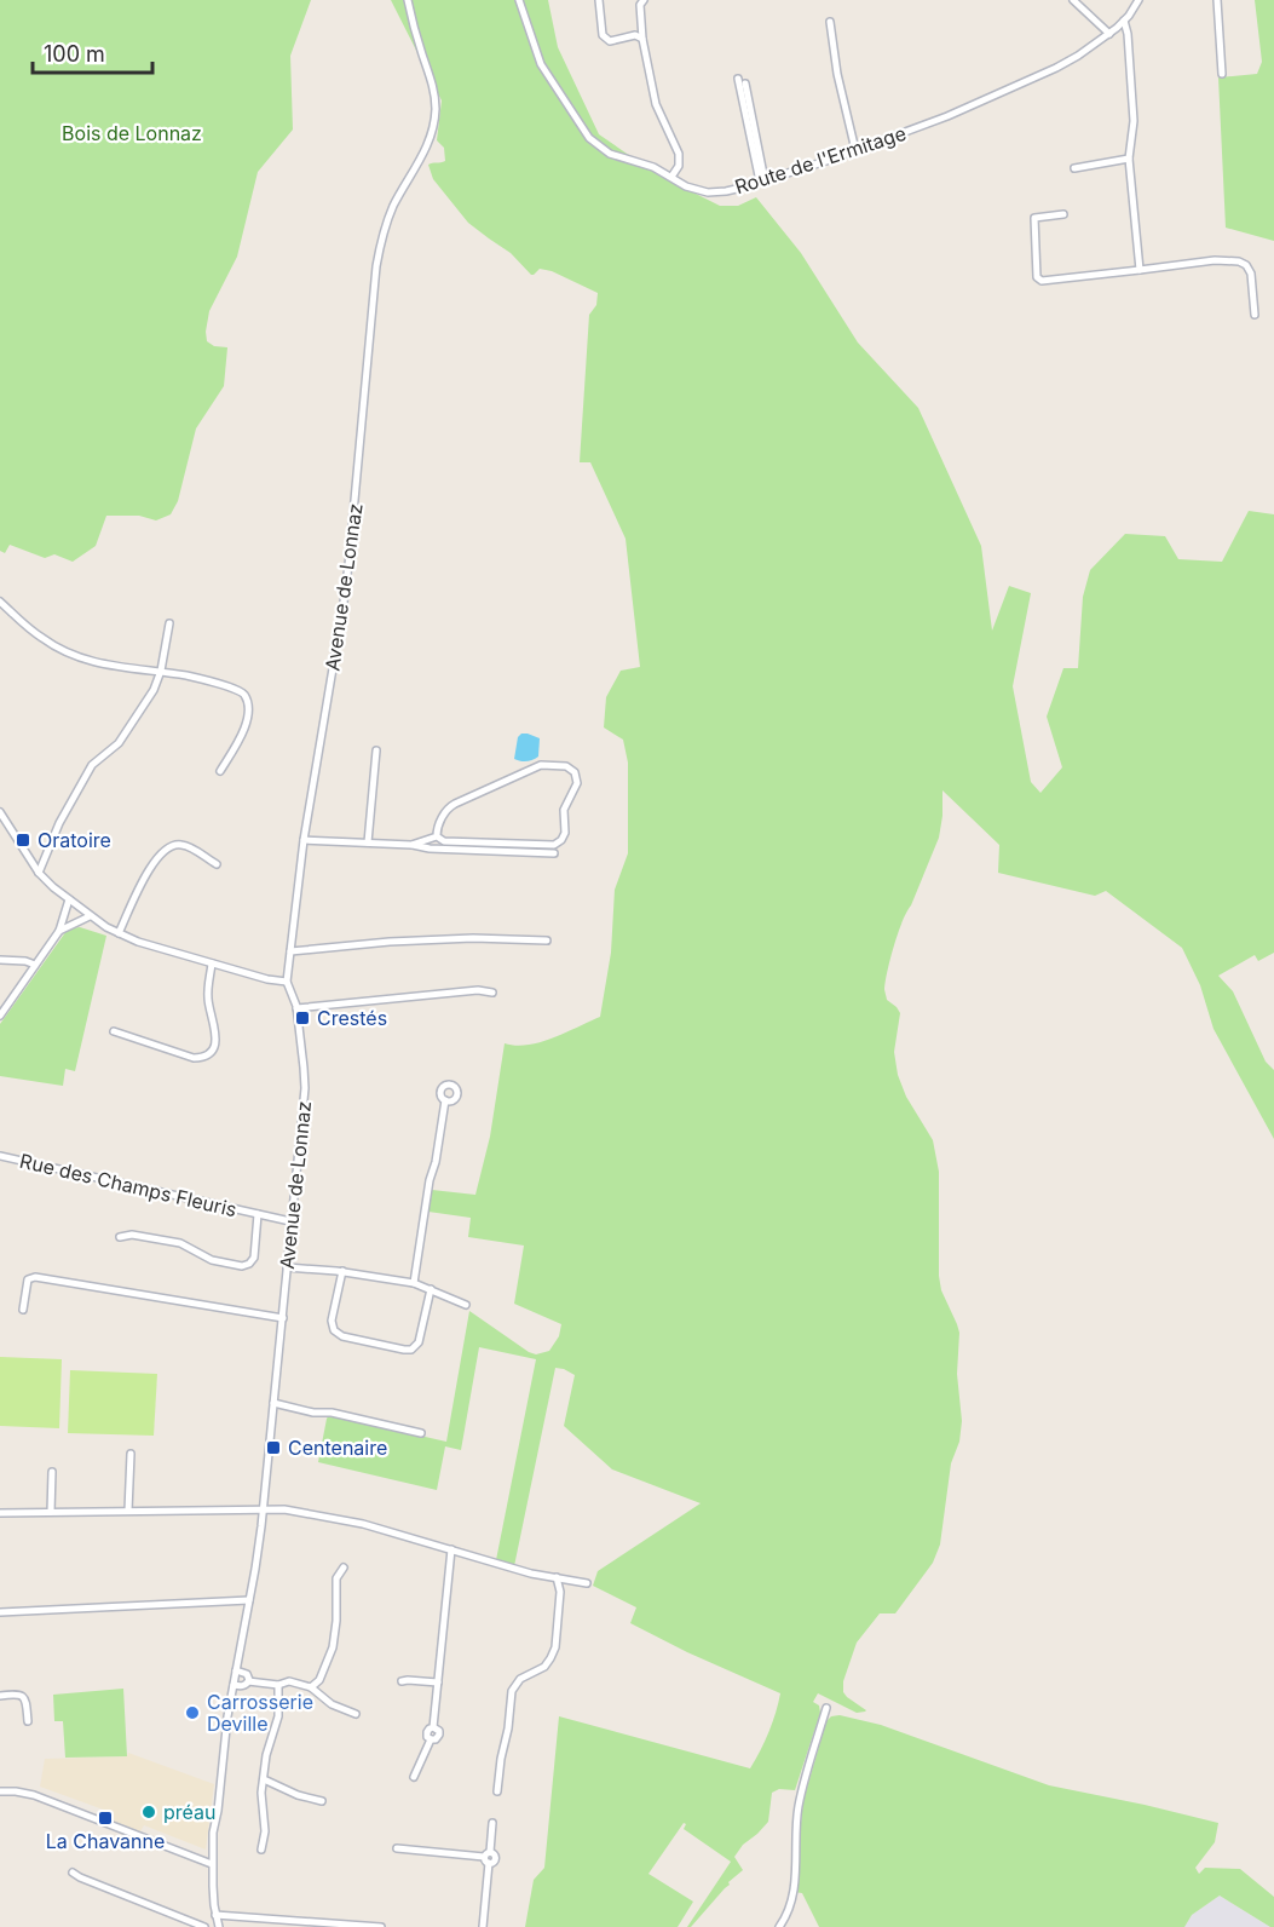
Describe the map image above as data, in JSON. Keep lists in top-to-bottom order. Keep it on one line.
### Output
{"streets":{"street":["Route de l'Ermitage","Avenue de Lonnaz","Rue des Champs Fleuris"]},"crossings":[["Avenue de Lonnaz","Rue des Champs Fleuris"]],"parks":["Bois de Lonnaz"],"places":{"transit":["Oratoire","Crestés","Centenaire","La Chavanne"],"other":["Carrosserie Deville","préau"]},"scale_bar":"100 m"}
